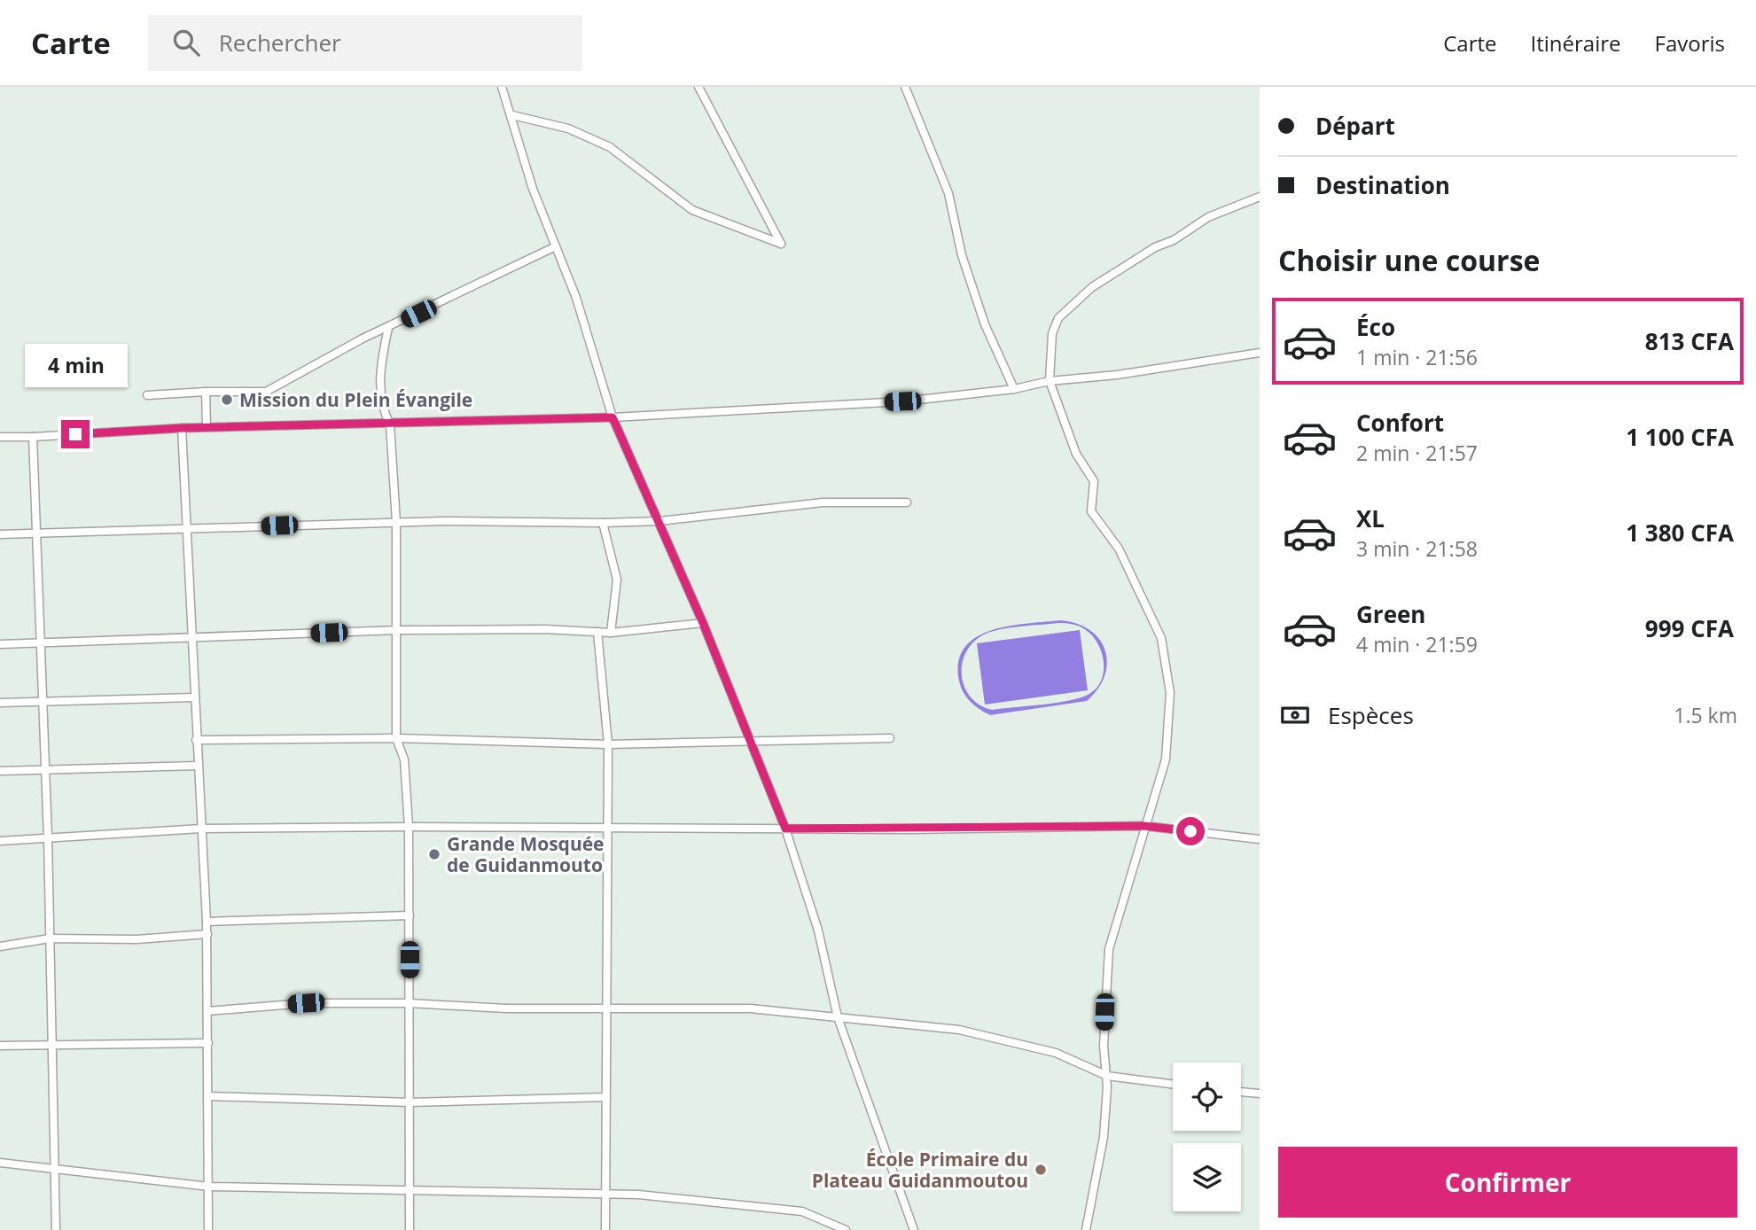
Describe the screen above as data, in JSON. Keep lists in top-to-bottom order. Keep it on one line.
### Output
{"places":["Mission du Plein Évangile","Grande Mosquée de Guidanmouto","École Primaire du Plateau Guidanmoutou"],"page":{"header":"Carte","search":"Rechercher","nav":["Carte","Itinéraire","Favoris"],"banner":["Départ","Destination"],"heading":"Choisir une course","list":[{"name":"Éco","note":"1 min · 21:56","value":"813 CFA"},{"name":"Confort","note":"2 min · 21:57","value":"1 100 CFA"},{"name":"XL","note":"3 min · 21:58","value":"1 380 CFA"},{"name":"Green","note":"4 min · 21:59","value":"999 CFA"}],"bubble":"4 min","pay":["Espèces","1.5 km"],"buttons":"Confirmer"}}
